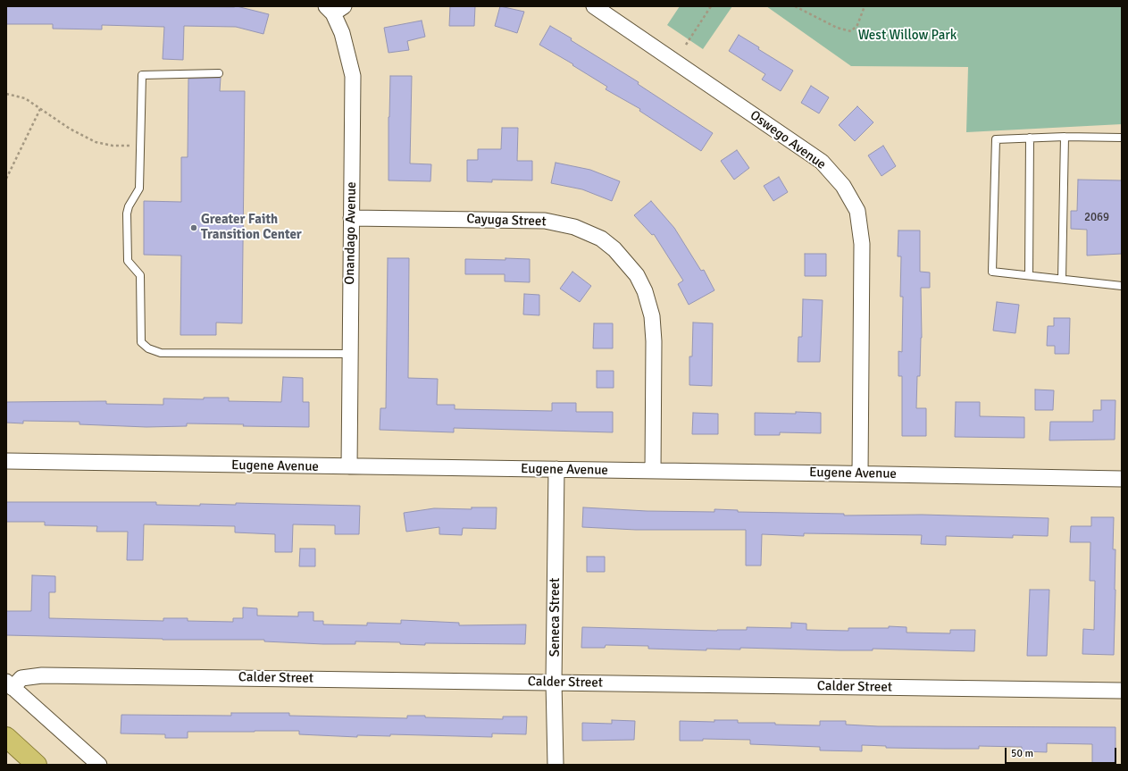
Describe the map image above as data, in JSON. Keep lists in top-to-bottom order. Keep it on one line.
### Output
{"streets":{"street":["Oswego Avenue","Cayuga Street","Onandago Avenue","Eugene Avenue","Seneca Street","Calder Street"]},"crossings":[["Oswego Avenue","Eugene Avenue"],["Cayuga Street","Onandago Avenue"],["Cayuga Street","Eugene Avenue"],["Onandago Avenue","Eugene Avenue"],["Eugene Avenue","Seneca Street"],["Seneca Street","Calder Street"]],"parks":["West Willow Park"],"places":["Greater Faith Transition Center"],"house_numbers":["2069"],"scale_bar":"50 m"}
